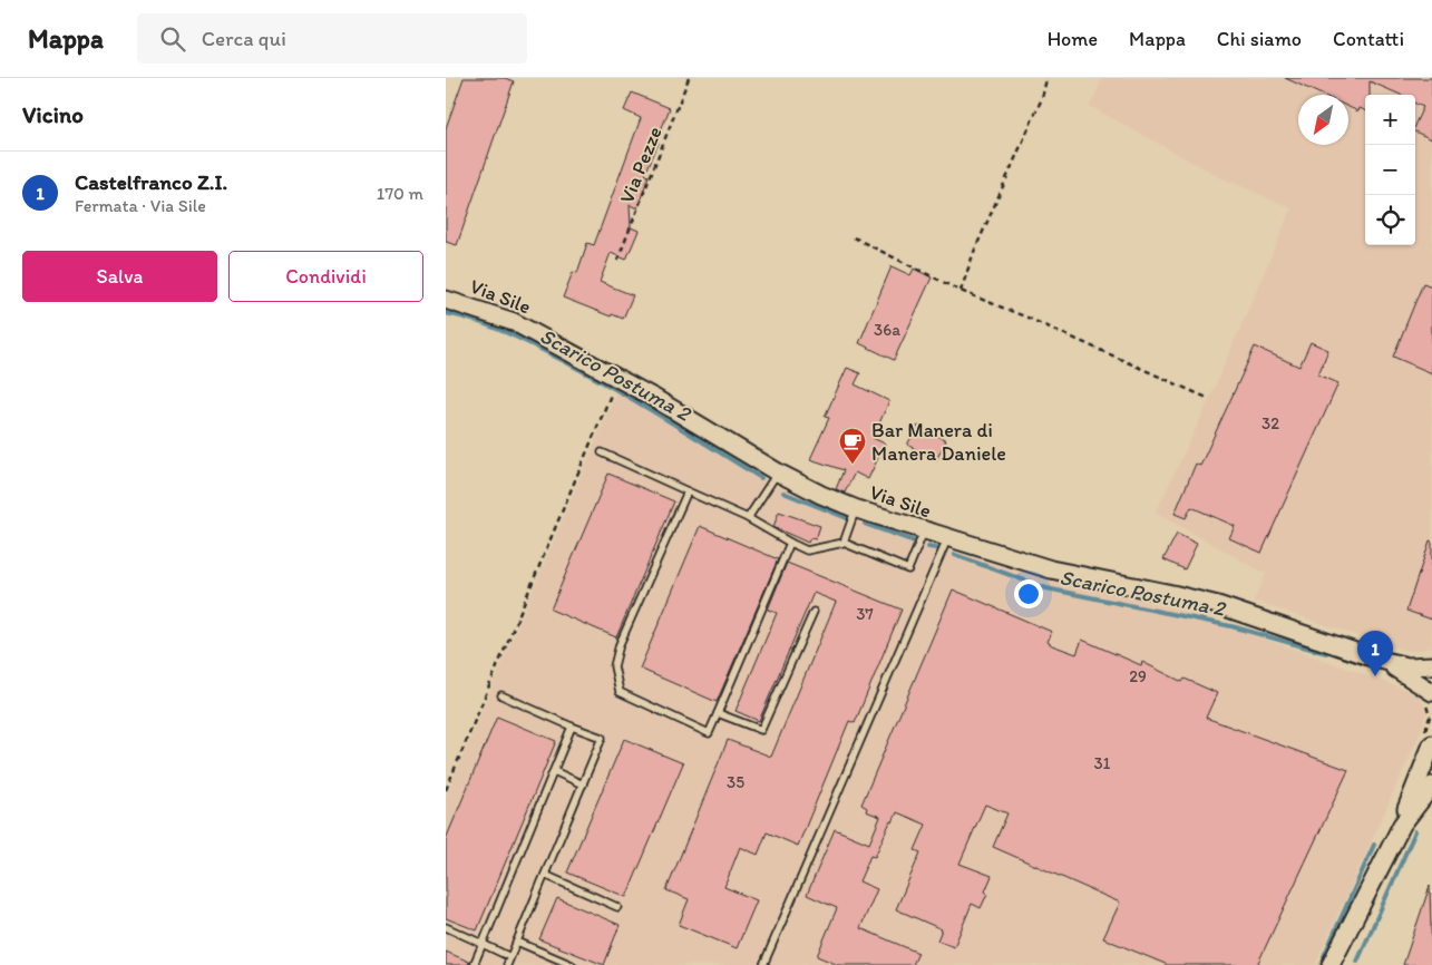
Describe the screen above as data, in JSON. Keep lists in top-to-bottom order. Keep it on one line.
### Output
{"streets":{"street":["Via Sile"],"path":["Via Pezze"]},"water":["Scarico Postuma 2"],"places":{"cafe":["Bar Manera di Manera Daniele"]},"house_numbers":["36a","32","37","29","31","35"],"north":"bottom left","page":{"header":"Mappa","search":"Cerca qui","nav":["Home","Mappa","Chi siamo","Contatti"],"heading":"Vicino","map_buttons":["+","−"],"list":[{"mark":"1","name":"Castelfranco Z.I.","note":"Fermata · Via Sile","value":"170 m"}],"buttons":["Salva","Condividi"],"pins":"1"}}
